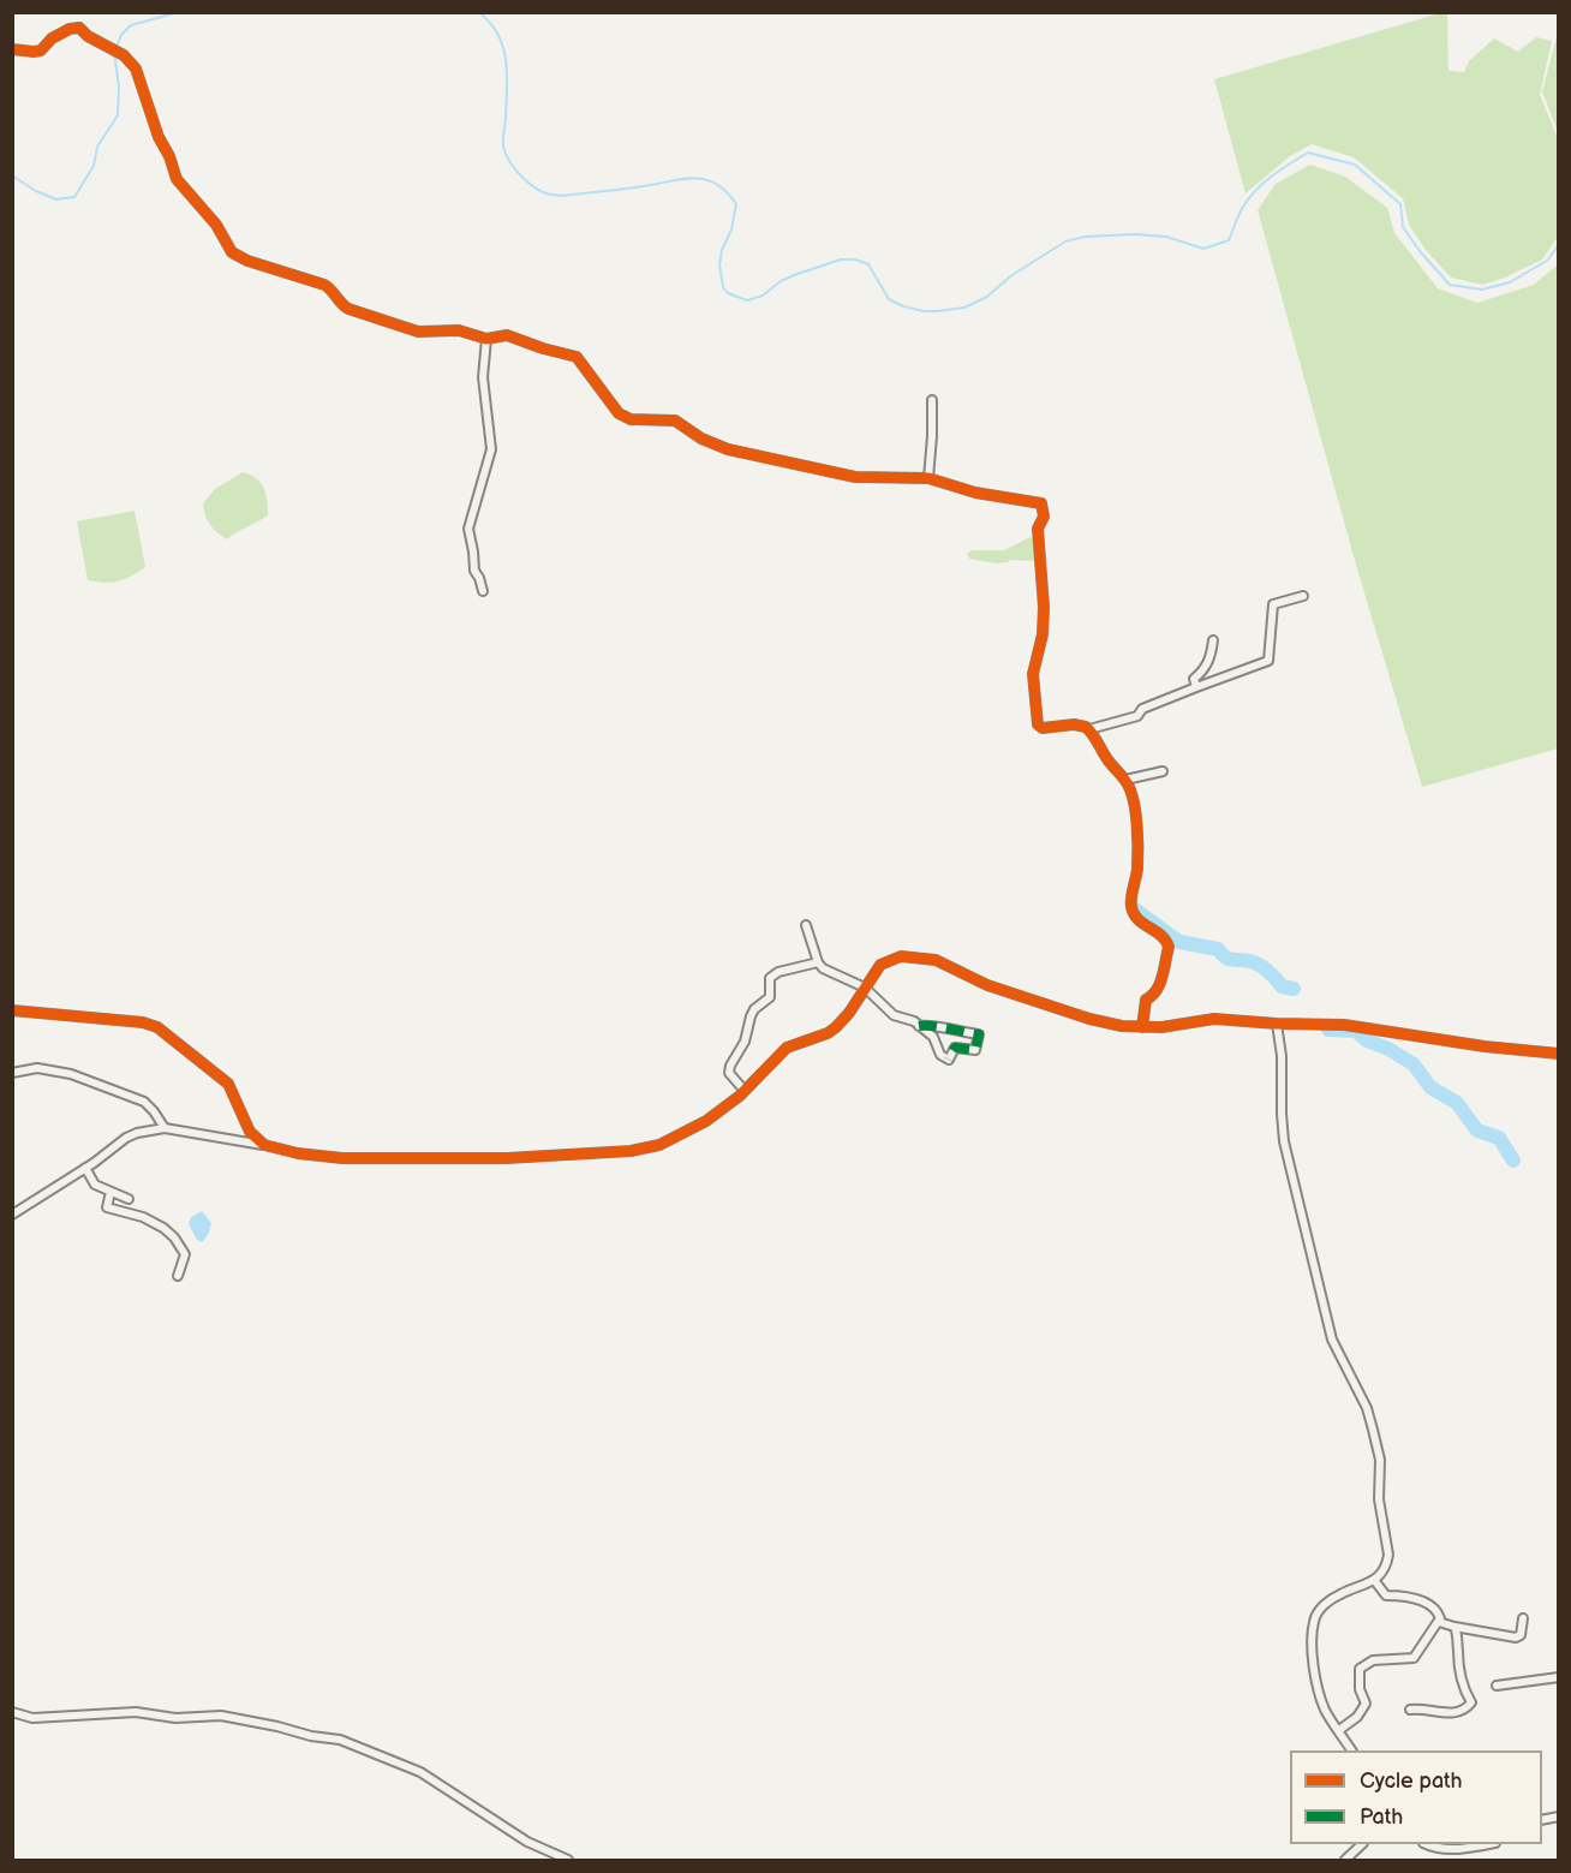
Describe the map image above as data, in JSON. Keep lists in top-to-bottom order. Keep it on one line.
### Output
{"legend":["Cycle path","Path"]}
